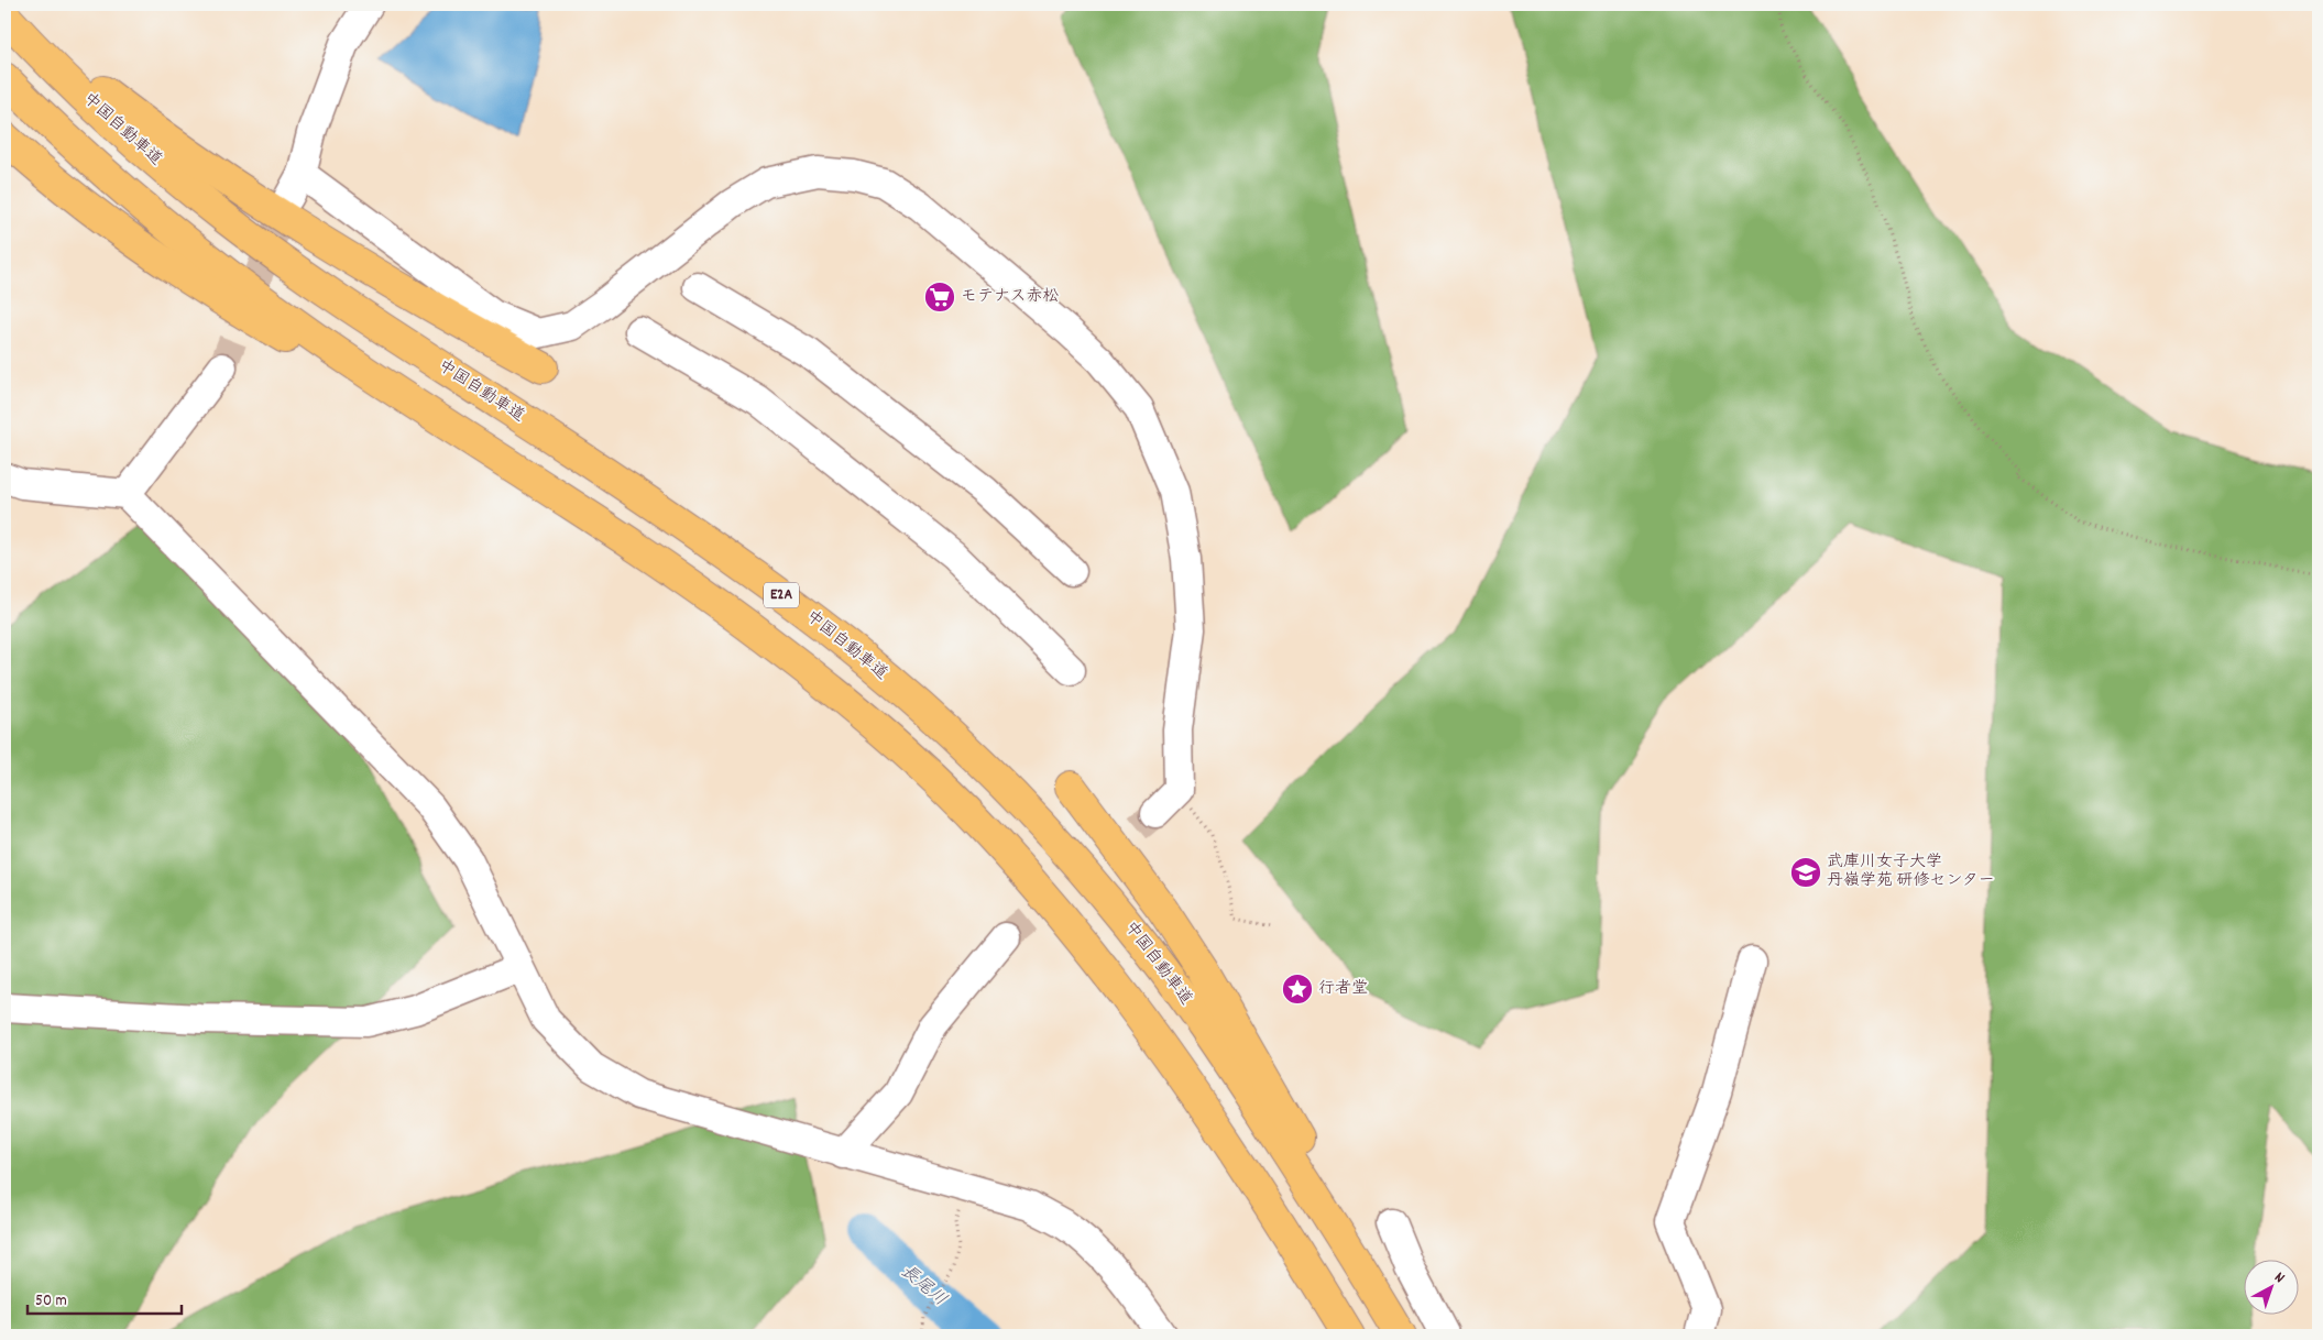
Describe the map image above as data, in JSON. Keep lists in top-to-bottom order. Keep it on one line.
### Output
{"streets":{"highway":["中国自動車道","E2A"]},"water":["長尾川"],"places":{"supermarket":["モテナス赤松"],"school or university":["武庫川女子大学 丹嶺学苑 研修センター"],"place":["行者堂"]},"scale_bar":"50 m","north":"top right"}
